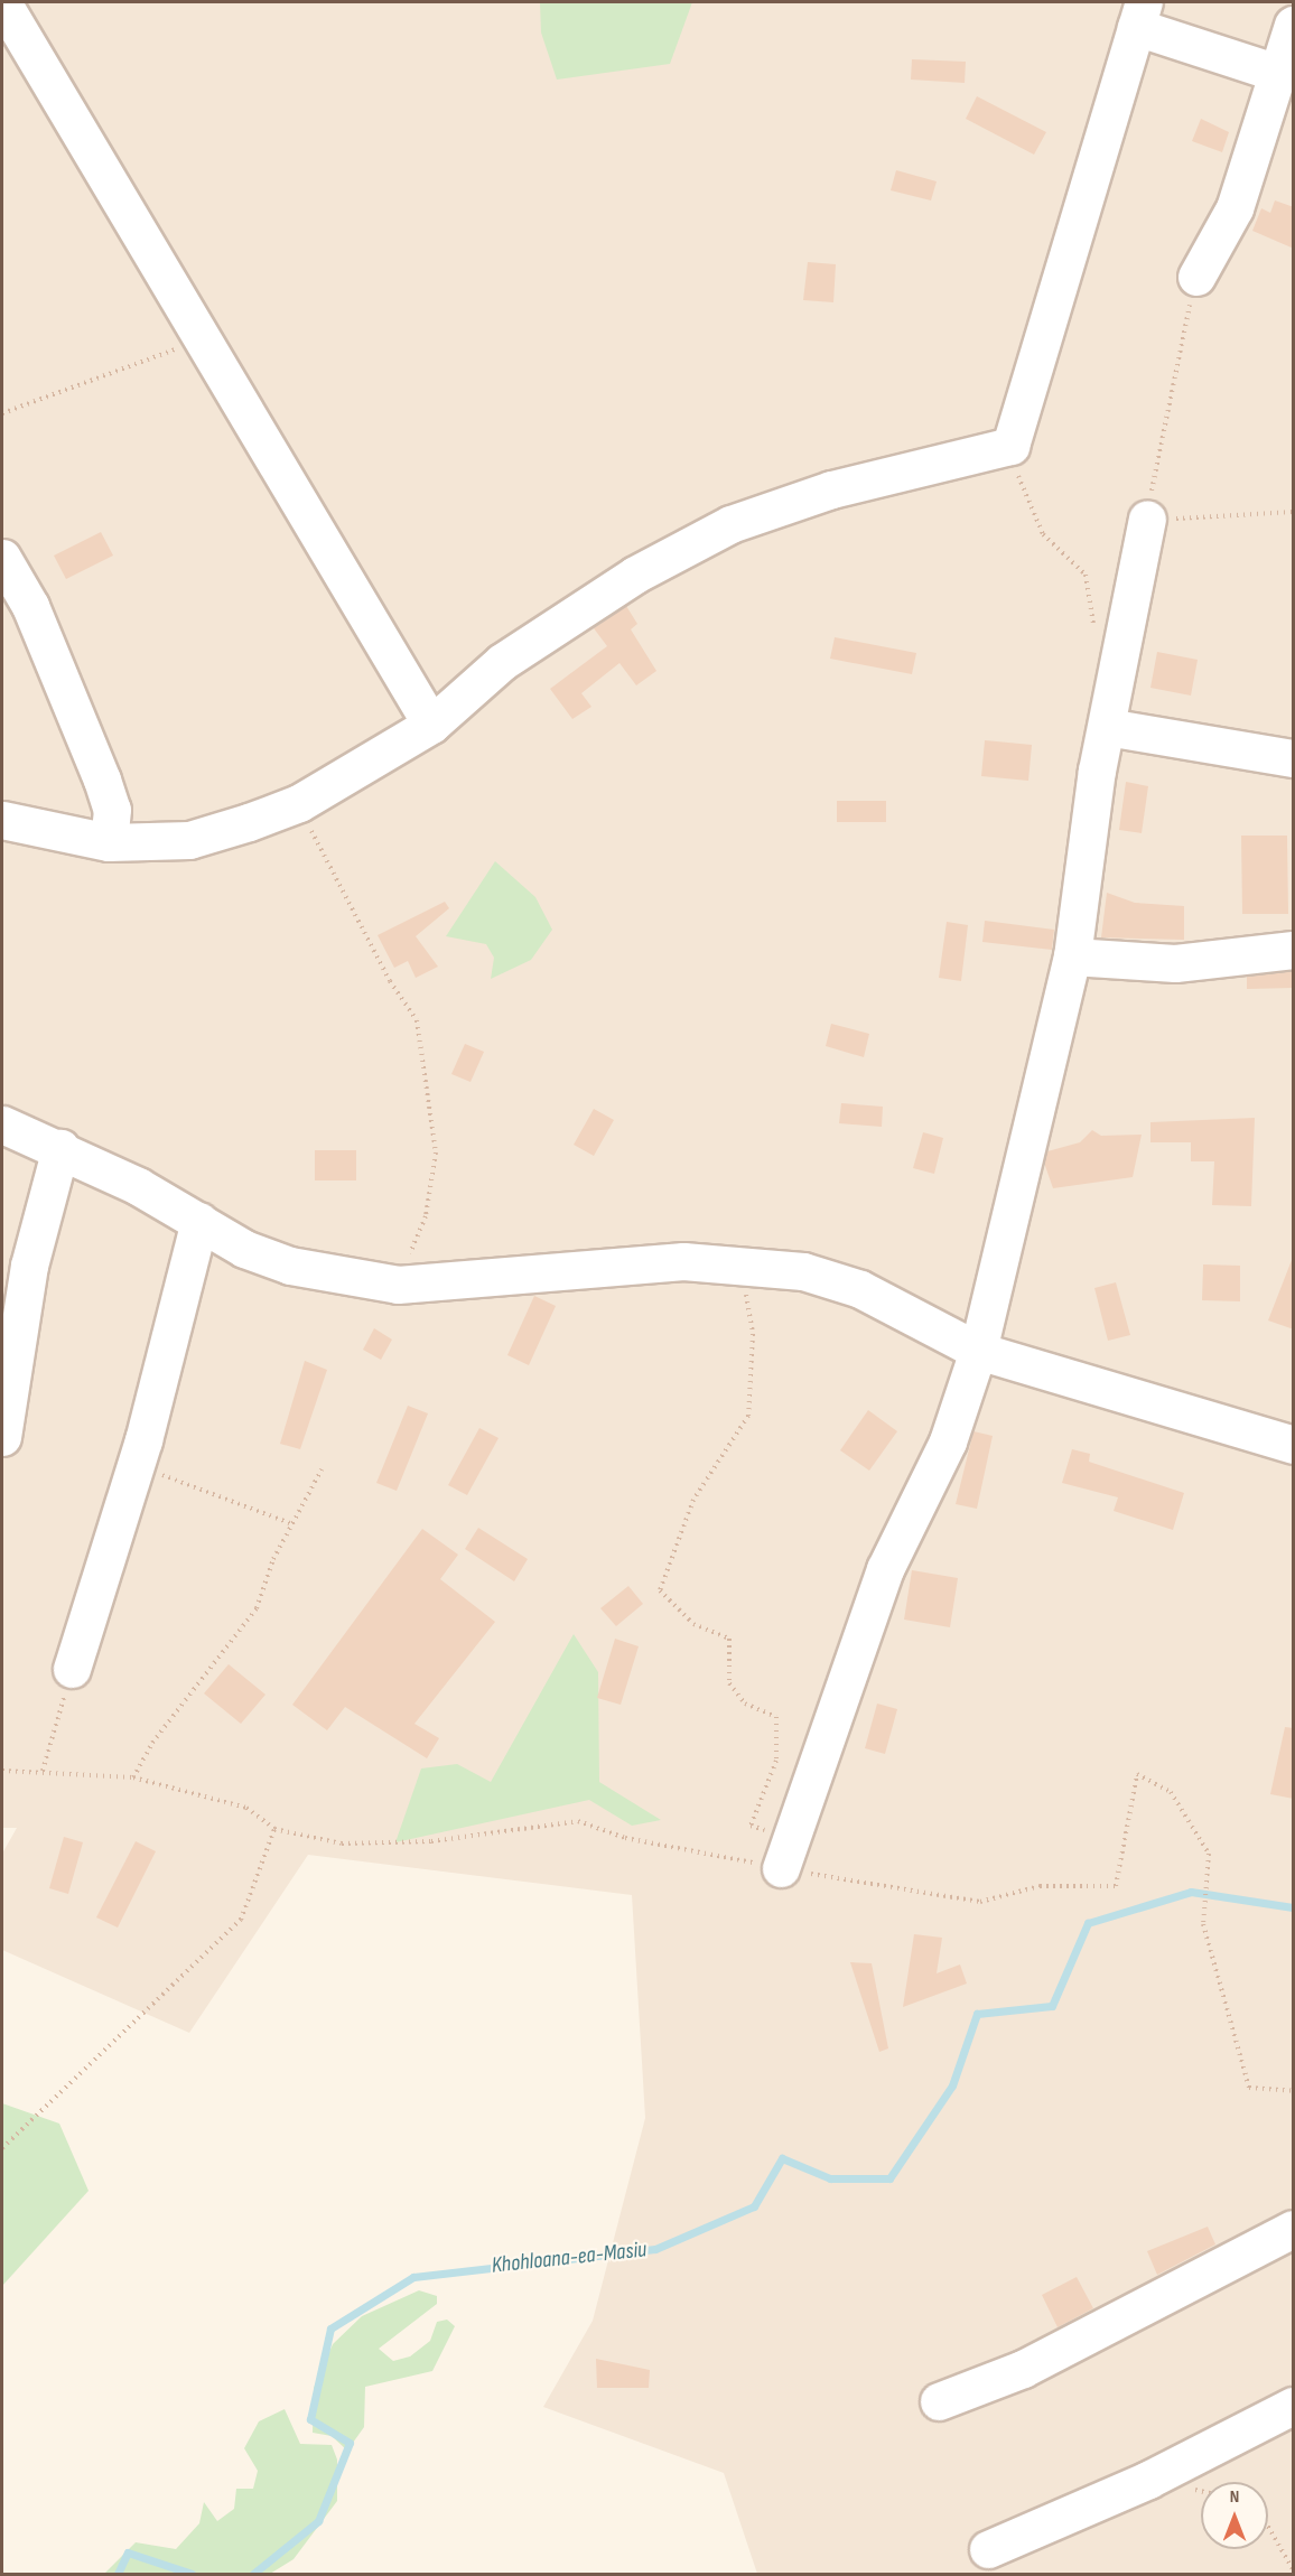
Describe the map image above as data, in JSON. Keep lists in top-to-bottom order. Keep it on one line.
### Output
{"water":["Khohloana-ea-Masiu"],"north":"top"}
